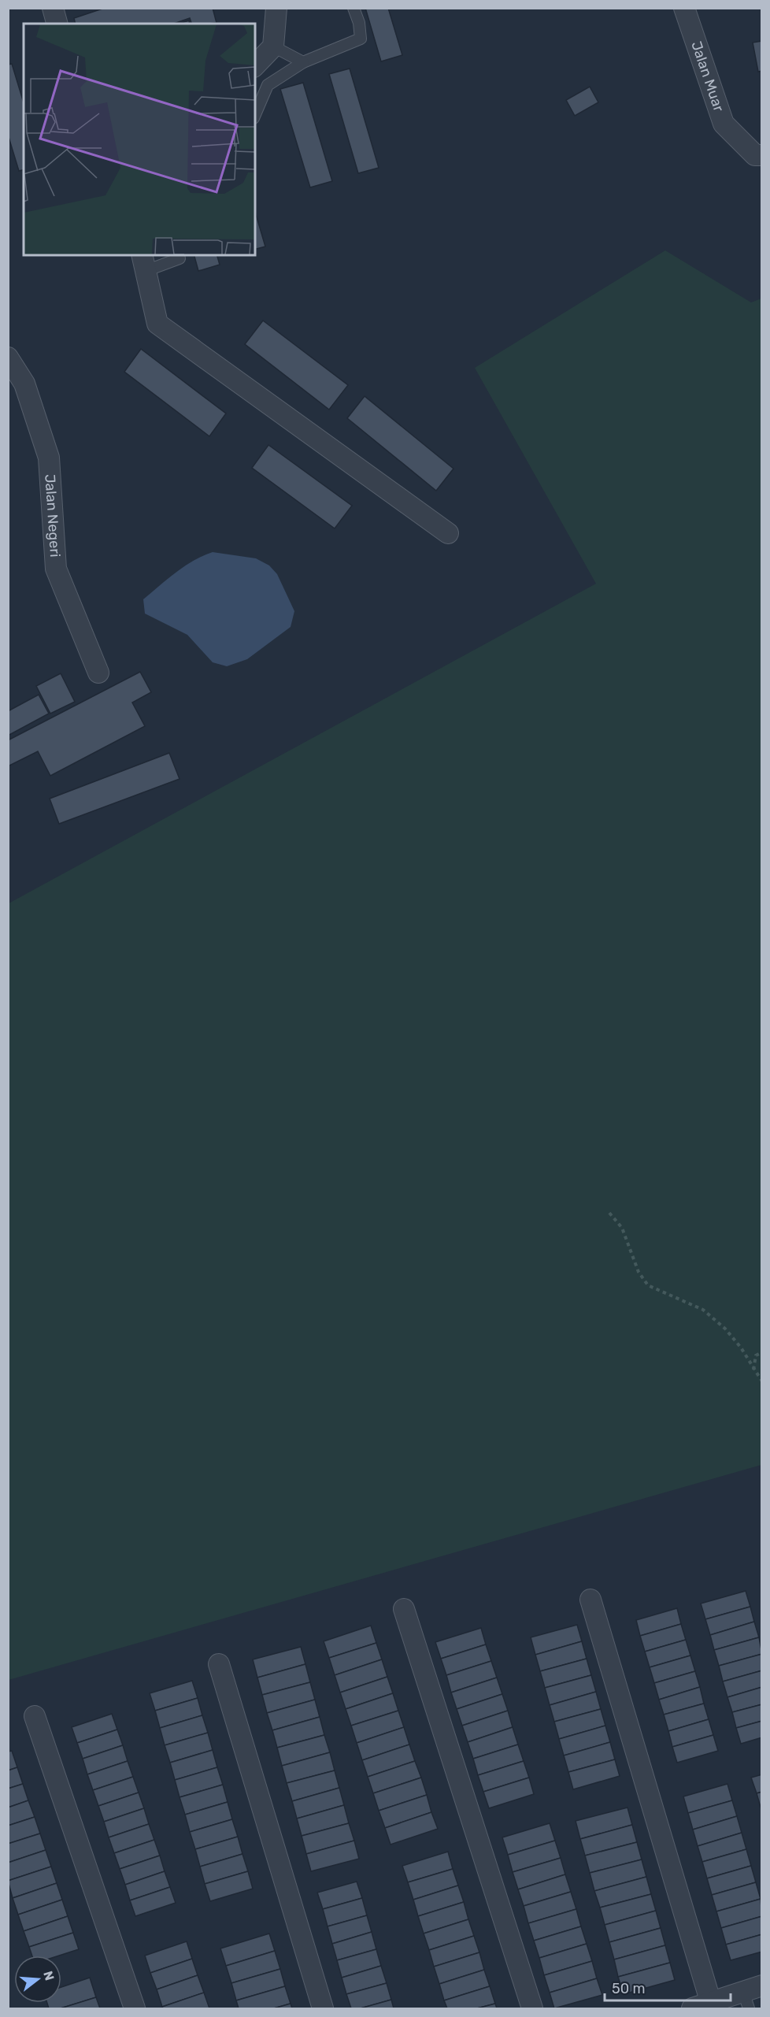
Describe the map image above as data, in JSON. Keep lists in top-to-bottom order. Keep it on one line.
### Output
{"streets":{"street":["Jalan Muar","Jalan Negeri"]},"scale_bar":"50 m","north":"right"}
